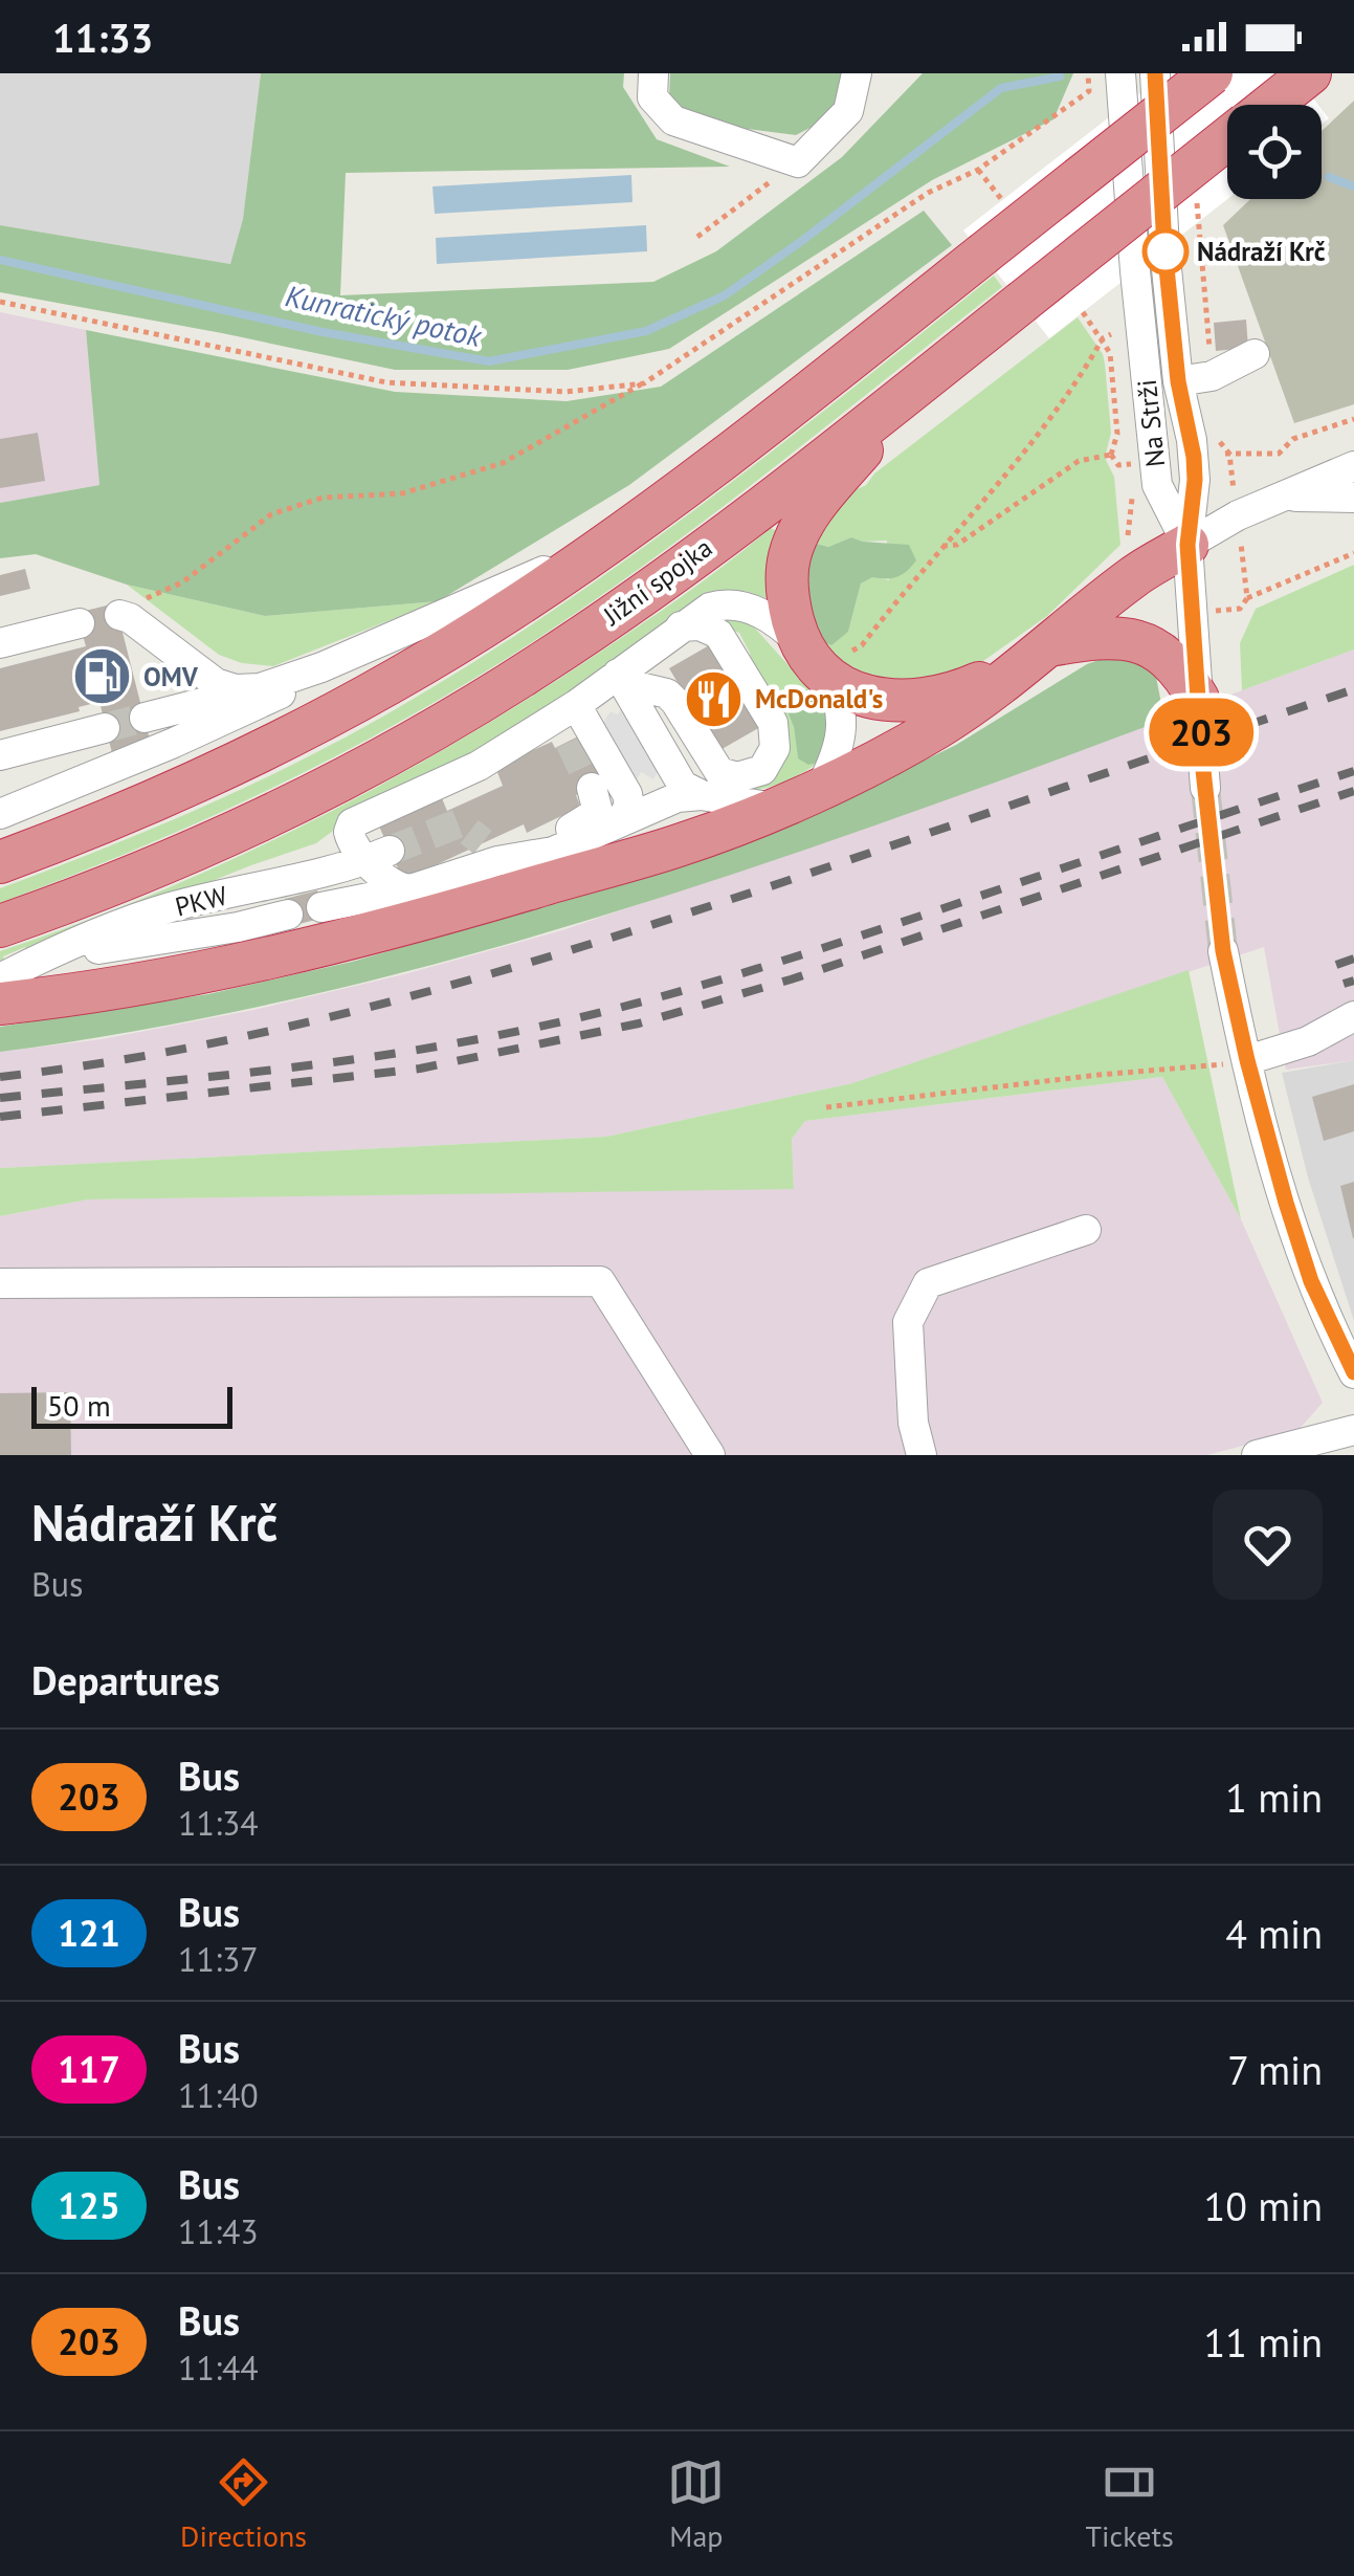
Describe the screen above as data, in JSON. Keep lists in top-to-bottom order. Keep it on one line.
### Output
{"streets":{"highway":["Jižní spojka"],"street":["Na Strži","PKW"]},"water":["Kunratický potok"],"places":{"other":["Nádraží Krč"],"fuel station":["OMV"],"restaurant":["McDonald's"]},"lines":["bus line 203"],"scale_bar":"50 m","page":{"status":"11:33","on_map":"203","scale":"50 m","heading":[["Nádraží Krč","Bus"],"Departures"],"list":[{"mark":"203","name":"Bus","note":"11:34","value":"1 min"},{"mark":"121","name":"Bus","note":"11:37","value":"4 min"},{"mark":"117","name":"Bus","note":"11:40","value":"7 min"},{"mark":"125","name":"Bus","note":"11:43","value":"10 min"},{"mark":"203","name":"Bus","note":"11:44","value":"11 min"}],"tabs":["Directions","Map","Tickets"]}}
